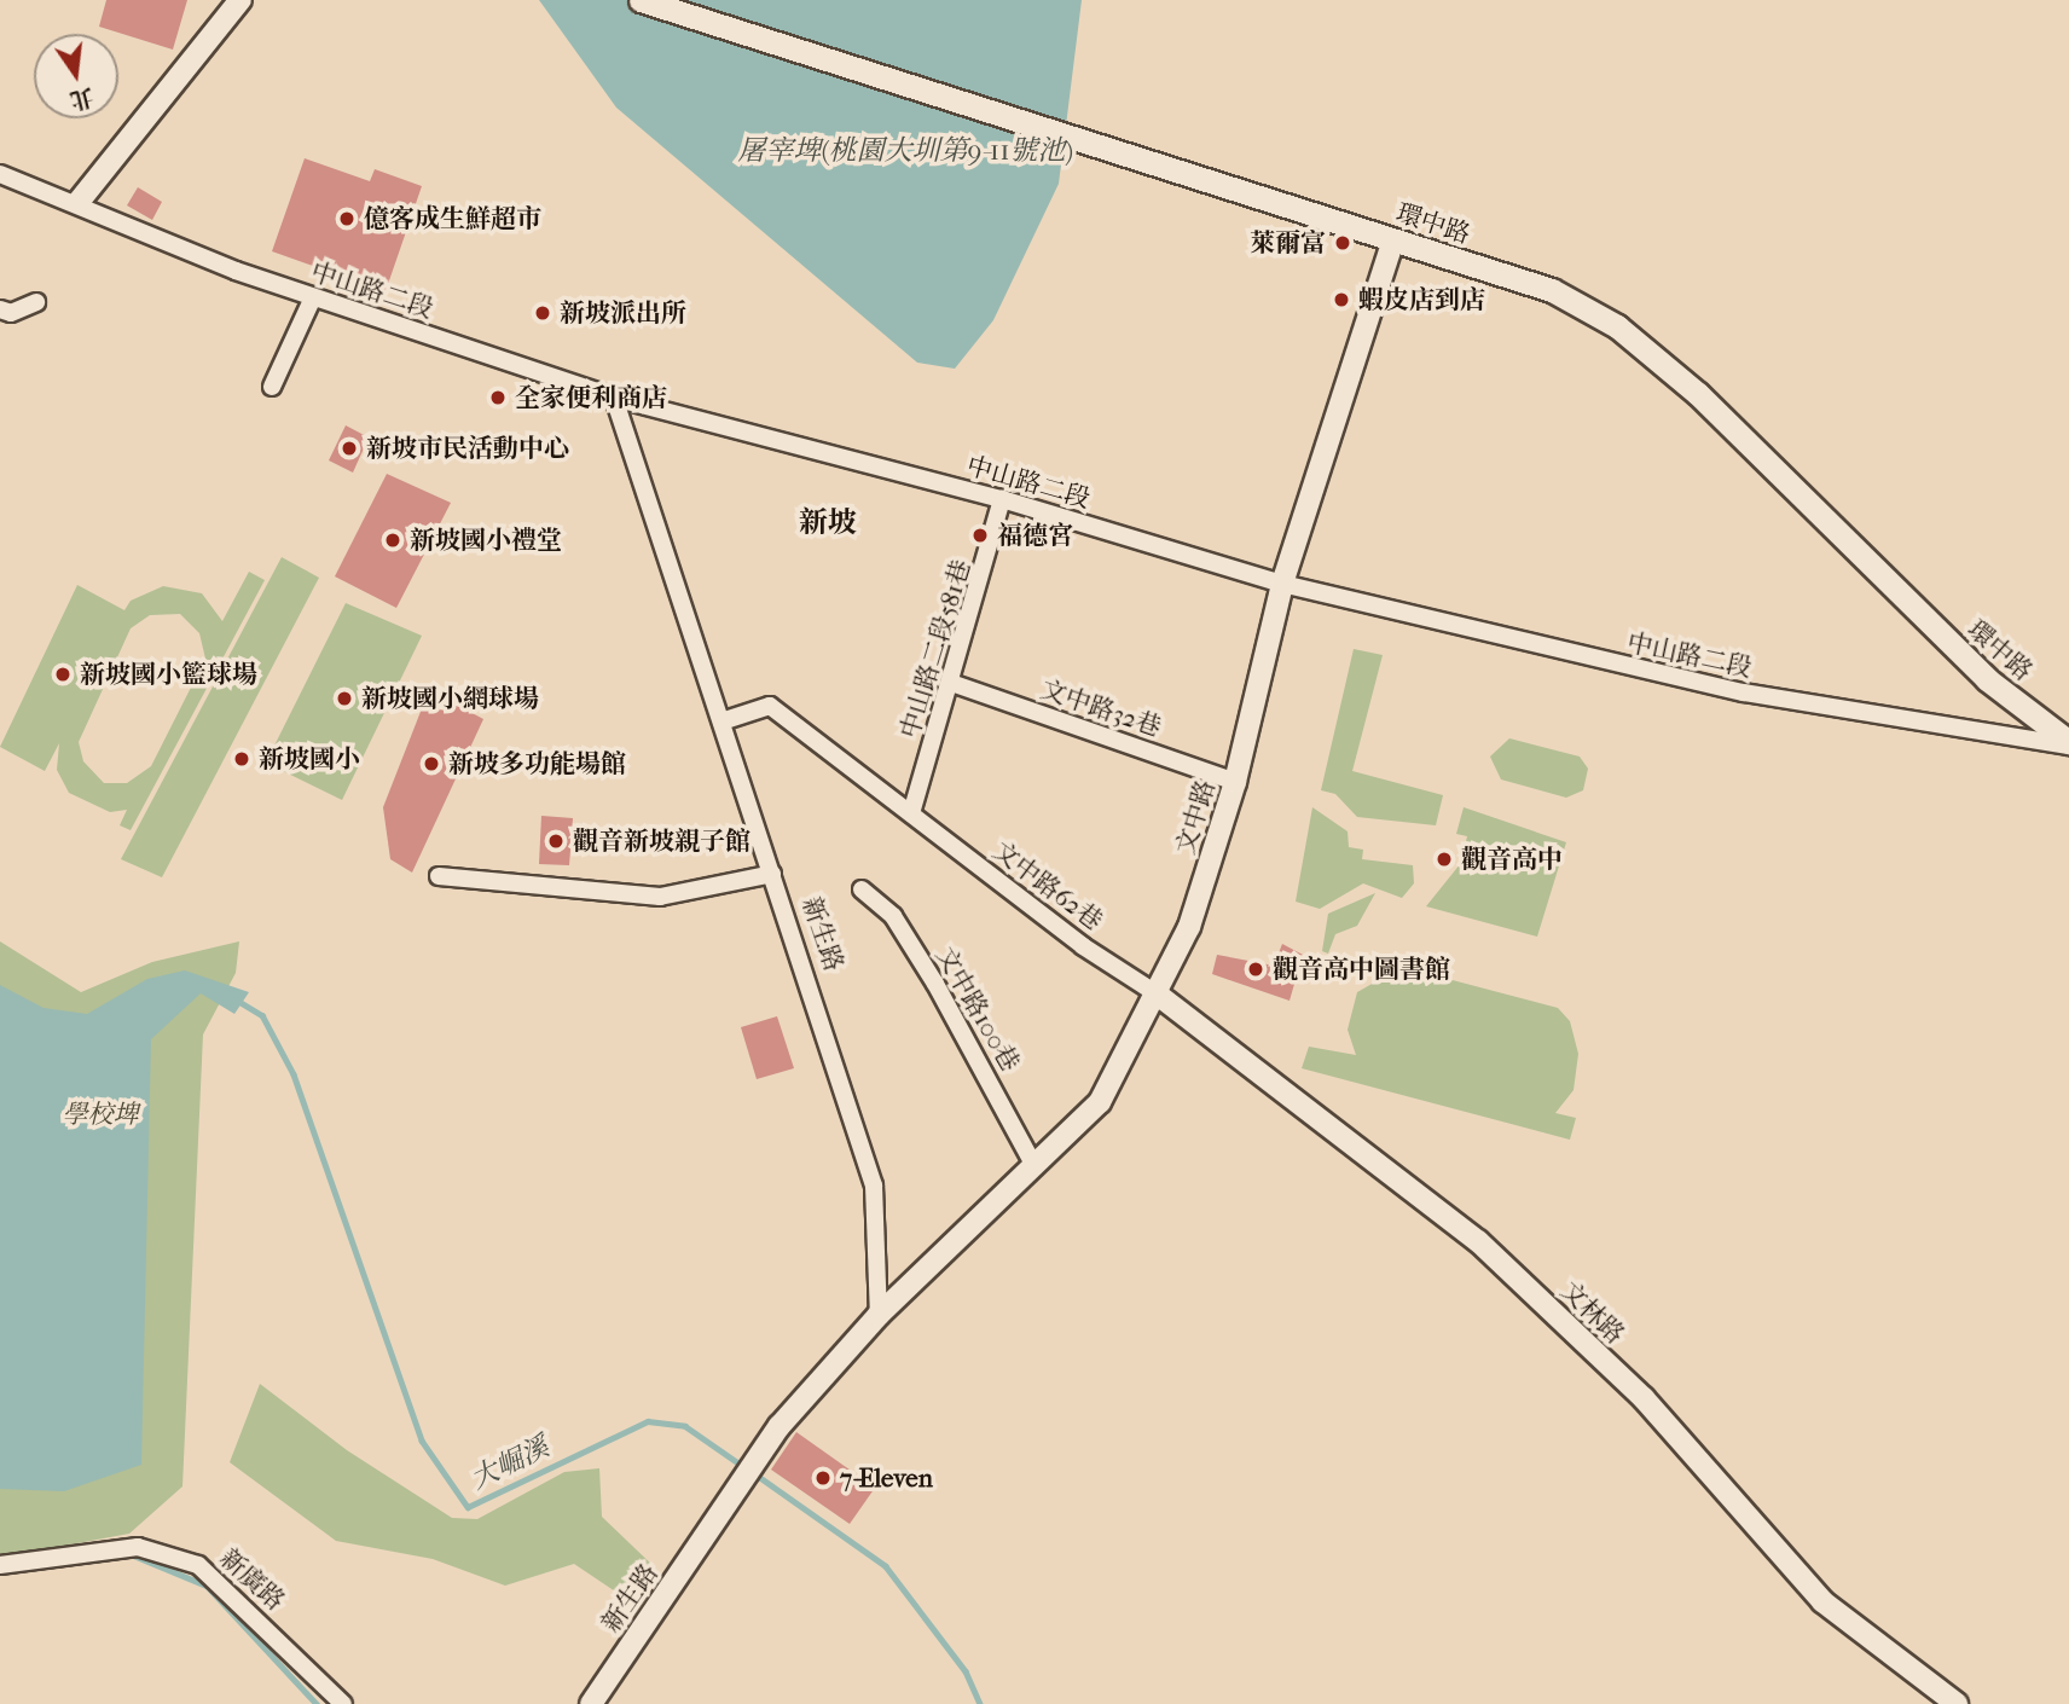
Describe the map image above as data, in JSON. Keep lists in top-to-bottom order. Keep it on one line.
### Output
{"streets":{"main road":["環中路"],"street":["中山路二段","中山路二段581巷","文中路32巷","文中路","文中路62巷","新生路","文中路100巷","文林路","新廣路"]},"crossings":[["環中路","中山路二段"],["環中路","文中路"],["中山路二段","中山路二段581巷"],["中山路二段","文中路"],["中山路二段","新生路"],["中山路二段581巷","文中路32巷"],["中山路二段581巷","文中路62巷"],["文中路32巷","文中路"],["文中路","文中路62巷"],["文中路","新生路"],["文中路","文中路100巷"],["文中路","文林路"],["文中路62巷","新生路"],["文中路62巷","文林路"]],"districts":["新坡"],"water":["屠宰埤(桃園大圳第9-11號池)","大崛溪"],"parks":["學校埤"],"places":["億客成生鮮超市","萊爾富","蝦皮店到店","新坡派出所","全家便利商店","新坡市民活動中心","福德宮","新坡國小禮堂","新坡國小籃球場","新坡國小網球場","新坡國小","新坡多功能場館","觀音新坡親子館","觀音高中","觀音高中圖書館","7-Eleven"],"north":"bottom"}
